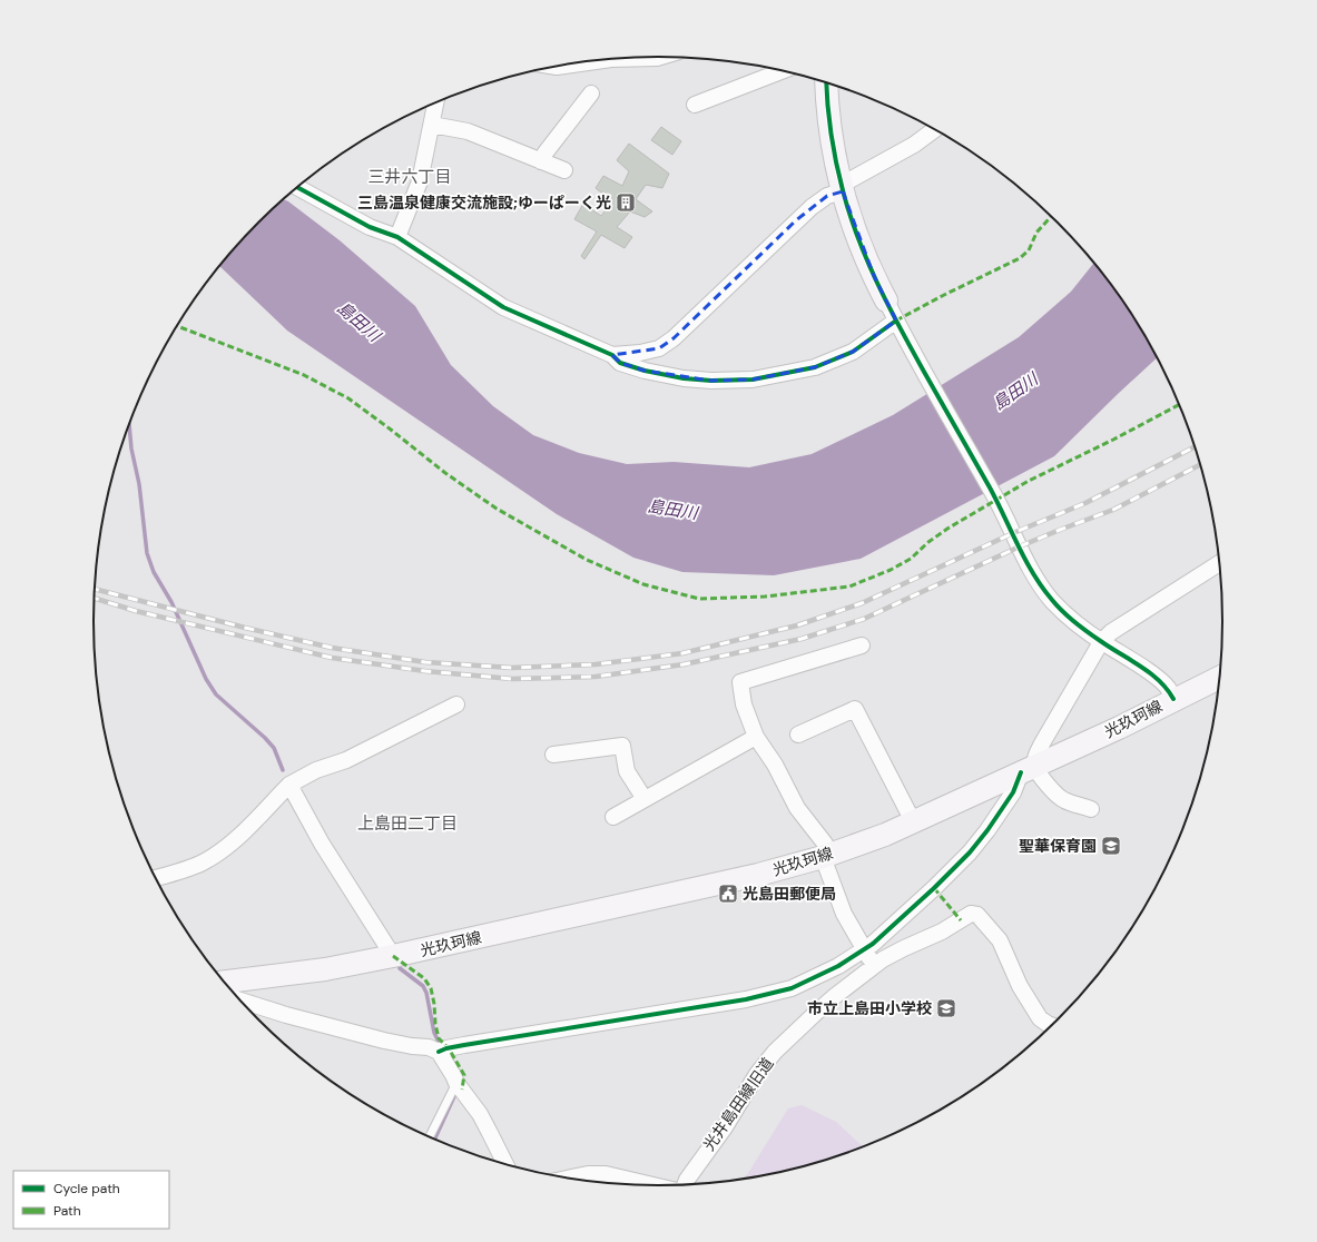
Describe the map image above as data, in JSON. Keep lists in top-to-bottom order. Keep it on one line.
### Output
{"streets":{"main road":["光玖珂線"],"street":["光井島田線旧道"]},"districts":["三井六丁目","上島田二丁目"],"water":["島田川"],"places":{"building":["三島温泉健康交流施設;ゆーぱーく光"],"school or university":["聖華保育園","市立上島田小学校"],"public building":["光島田郵便局"]},"legend":["Cycle path","Path"]}
